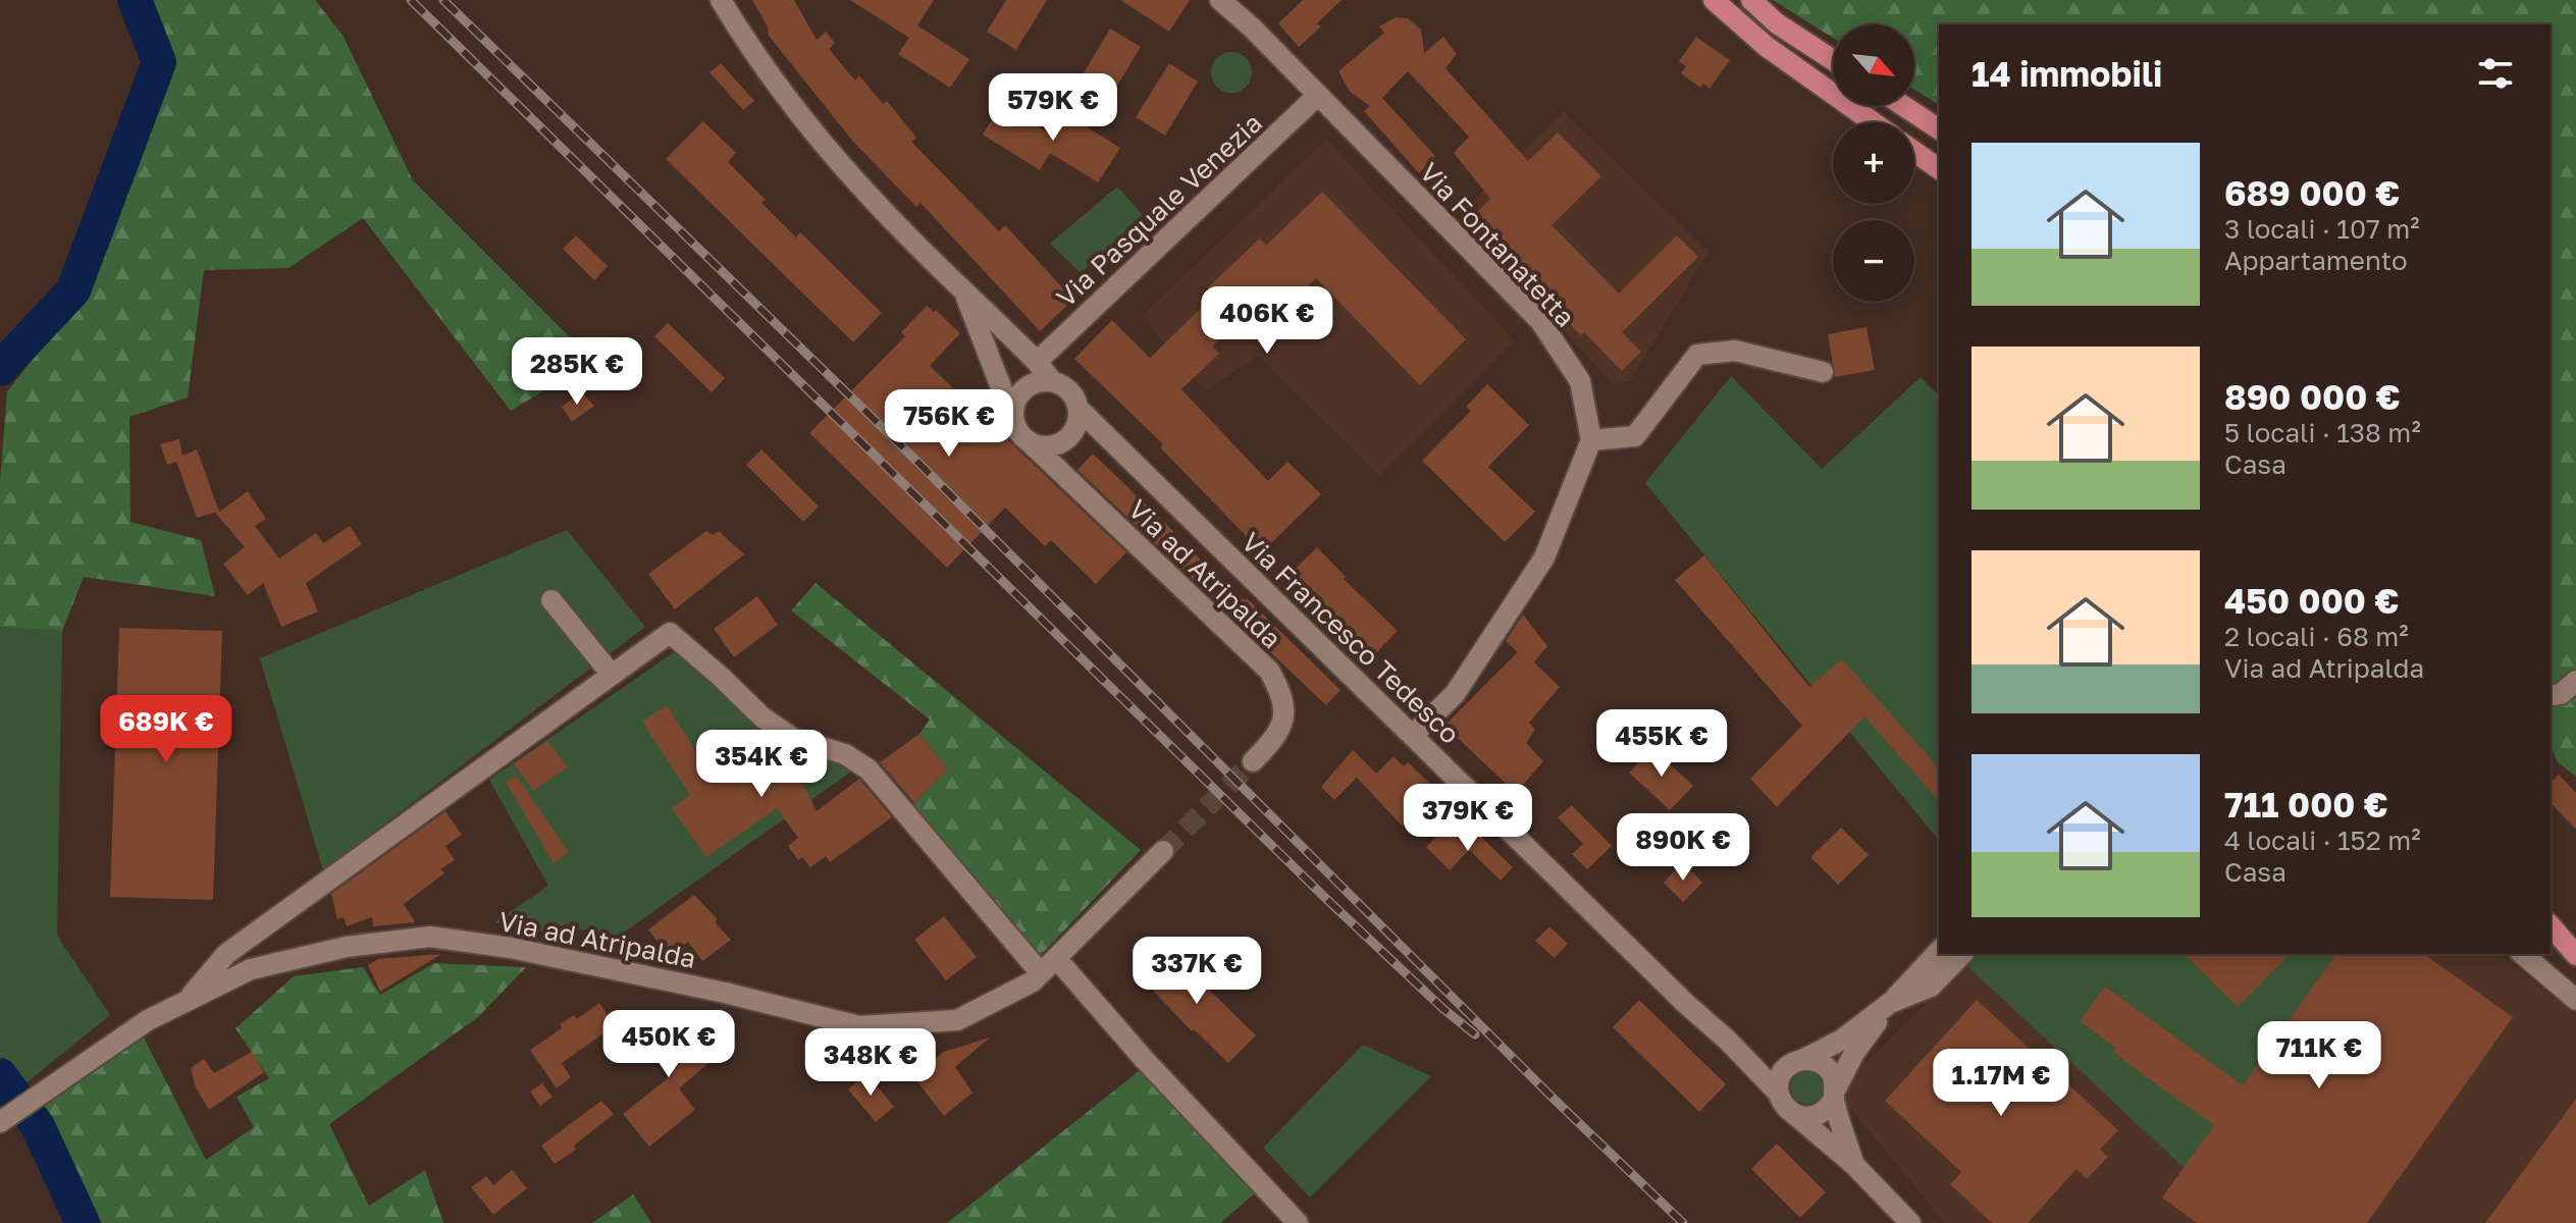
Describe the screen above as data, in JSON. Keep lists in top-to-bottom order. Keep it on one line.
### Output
{"streets":{"street":["Via Pasquale Venezia","Via Fontanatetta","Via ad Atripalda","Via Francesco Tedesco"]},"crossings":[["Via Pasquale Venezia","Via Fontanatetta"],["Via ad Atripalda","Via Francesco Tedesco"]],"north":"bottom right","page":{"map_buttons":["+","−"],"heading":"14 immobili","price":["579K €","406K €","285K €","756K €","689K €","455K €","354K €","379K €","890K €","337K €","450K €","711K €","348K €","1.17M €"],"list":[{"name":"689 000 €","note":"3 locali · 107 m² · Appartamento"},{"name":"890 000 €","note":"5 locali · 138 m² · Casa"},{"name":"450 000 €","note":"2 locali · 68 m² · Via ad Atripalda"},{"name":"711 000 €","note":"4 locali · 152 m² · Casa"}]}}
